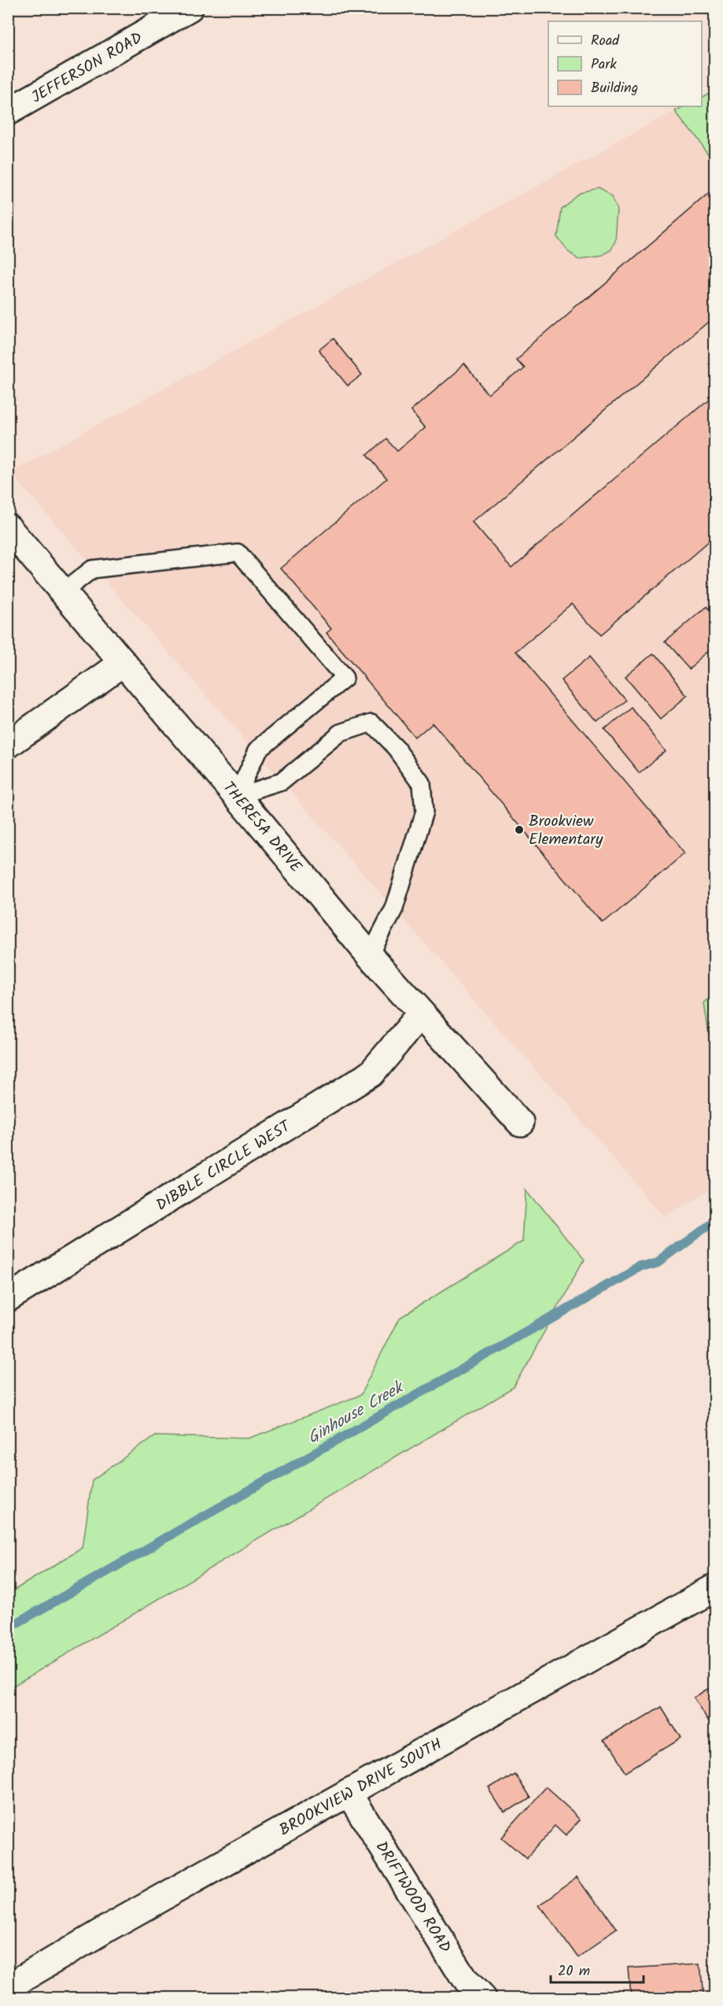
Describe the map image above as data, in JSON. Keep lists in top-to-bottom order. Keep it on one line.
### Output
{"streets":{"street":["JEFFERSON ROAD","THERESA DRIVE","DIBBLE CIRCLE WEST","BROOKVIEW DRIVE SOUTH","DRIFTWOOD ROAD"]},"crossings":[["THERESA DRIVE","DIBBLE CIRCLE WEST"],["BROOKVIEW DRIVE SOUTH","DRIFTWOOD ROAD"]],"water":["Ginhouse Creek"],"places":["Brookview Elementary"],"legend":["Road","Park","Building"],"scale_bar":"20 m"}
